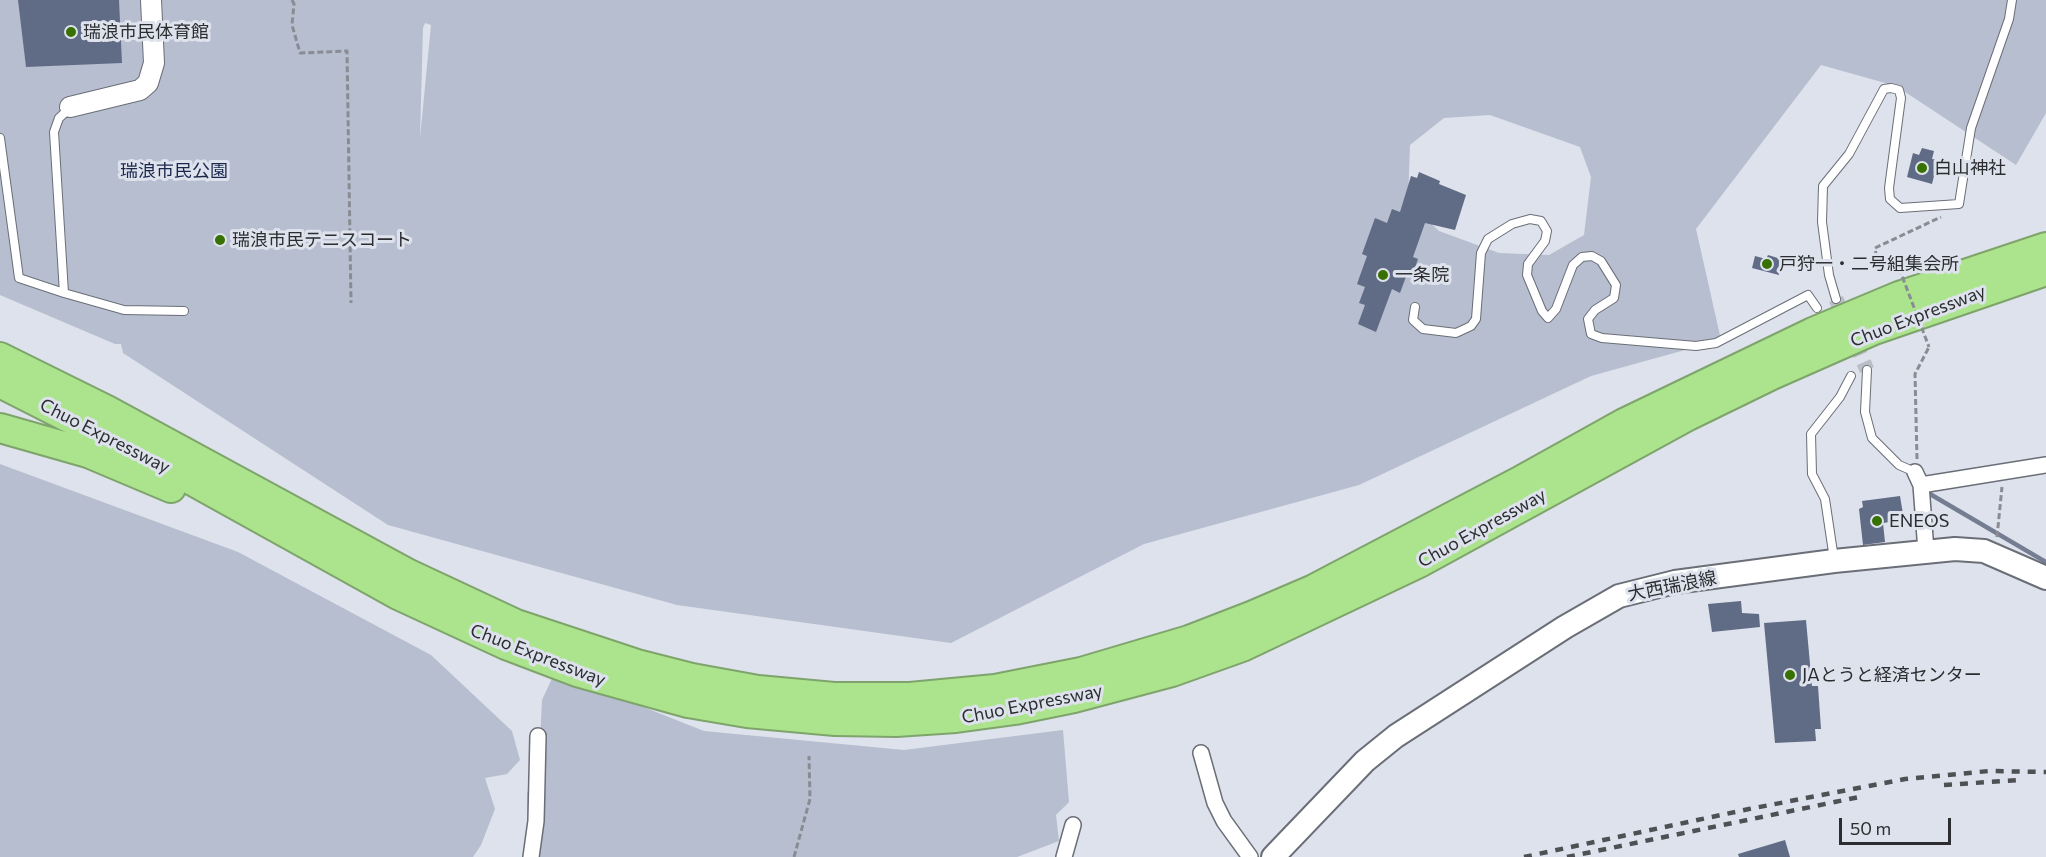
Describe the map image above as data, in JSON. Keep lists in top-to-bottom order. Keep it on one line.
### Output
{"streets":{"highway":["Chuo Expressway"],"main road":["大西瑞浪線"]},"parks":["瑞浪市民公園"],"places":["瑞浪市民体育館","白山神社","瑞浪市民テニスコート","戸狩一・二号組集会所","一条院","ENEOS","JAとうと経済センター"],"scale_bar":"50 m"}
